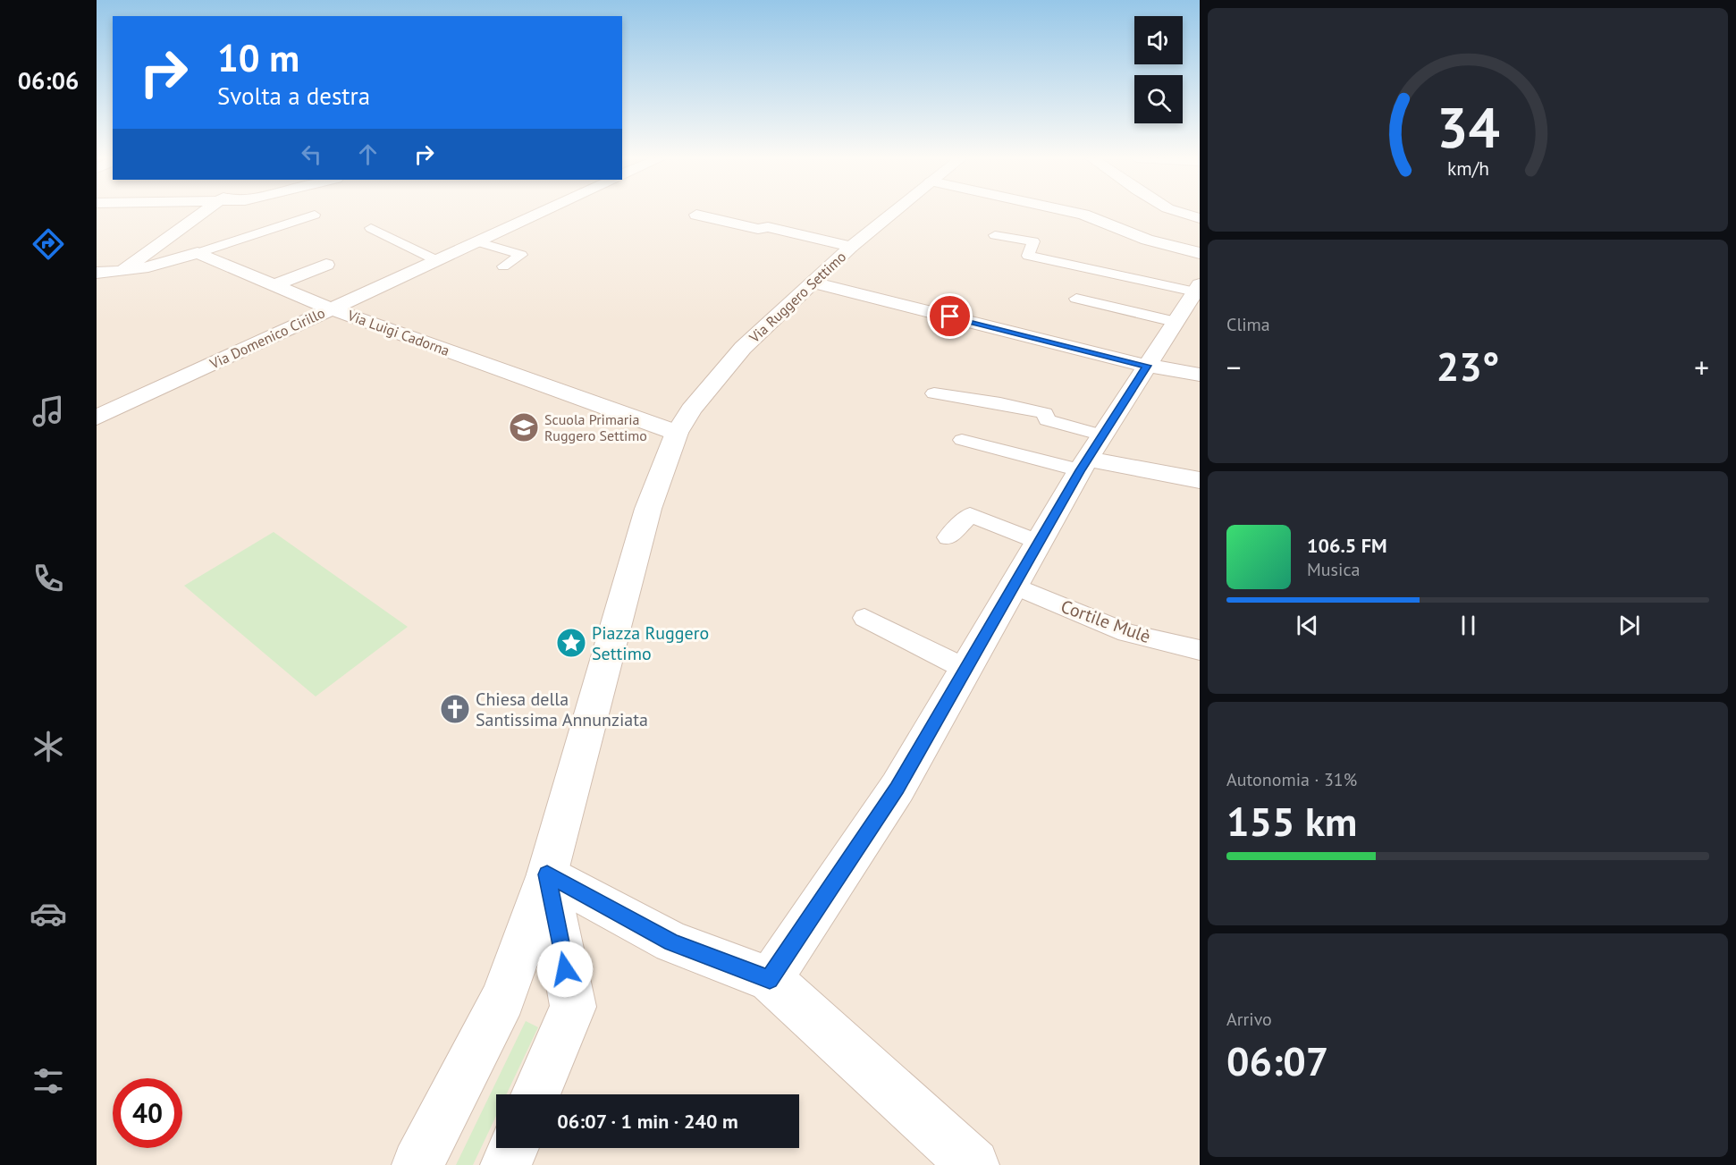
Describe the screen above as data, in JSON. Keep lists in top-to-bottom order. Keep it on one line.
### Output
{"streets":{"street":["Via Ruggero Settimo","Via Luigi Cadorna","Via Domenico Cirillo"],"lane":["Cortile Mulè"]},"crossings":[["Via Ruggero Settimo","Via Luigi Cadorna"],["Via Luigi Cadorna","Via Domenico Cirillo"]],"places":{"school or university":["Scuola Primaria Ruggero Settimo"],"place":["Piazza Ruggero Settimo"],"church":["Chiesa della Santissima Annunziata"]},"page":{"tabs":"06:06","turn":["10 m","Svolta a destra"],"tile":["Clima",["Autonomia · 31%","155 km"],["Arrivo","06:07"]],"heat":["−","23°","+"],"song":["106.5 FM","Musica"],"limit":"40","trip":"06:07 · 1 min · 240 m","gauge":["34","km/h"]}}
